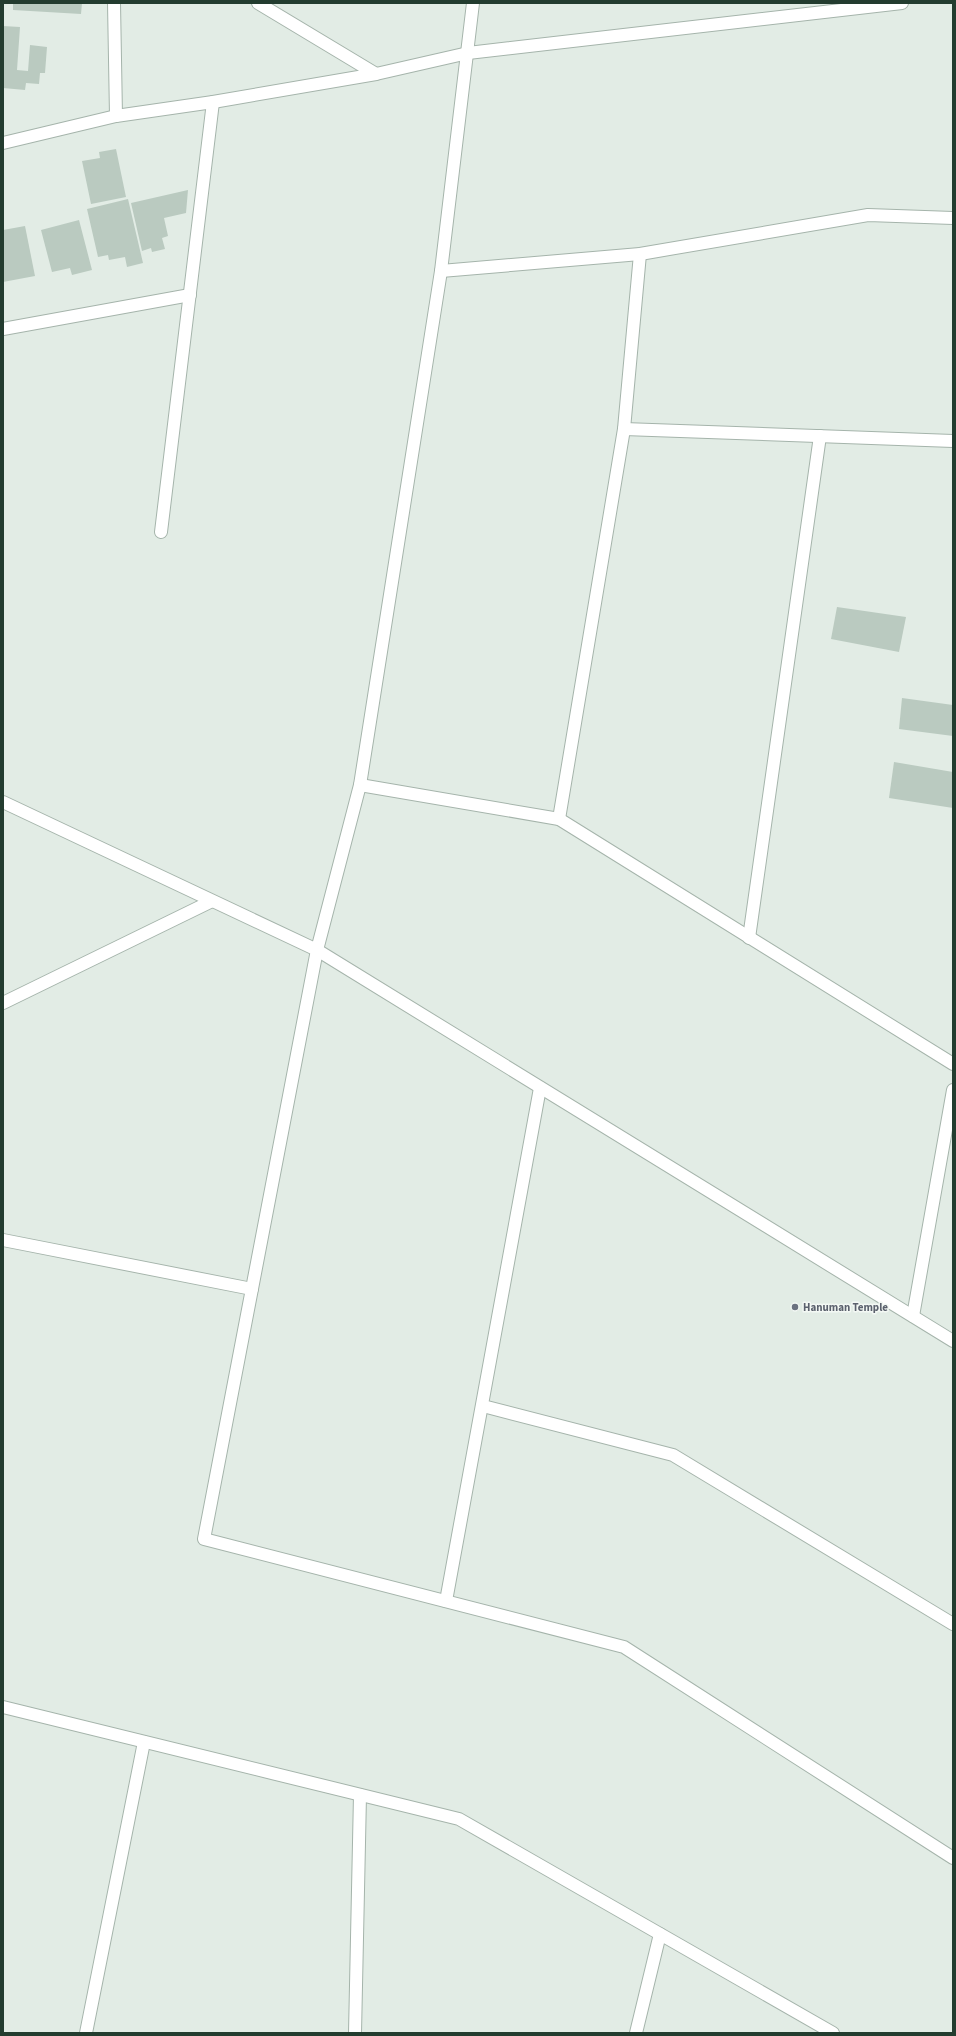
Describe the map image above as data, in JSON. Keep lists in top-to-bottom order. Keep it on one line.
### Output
{"places":["Hanuman Temple"]}
